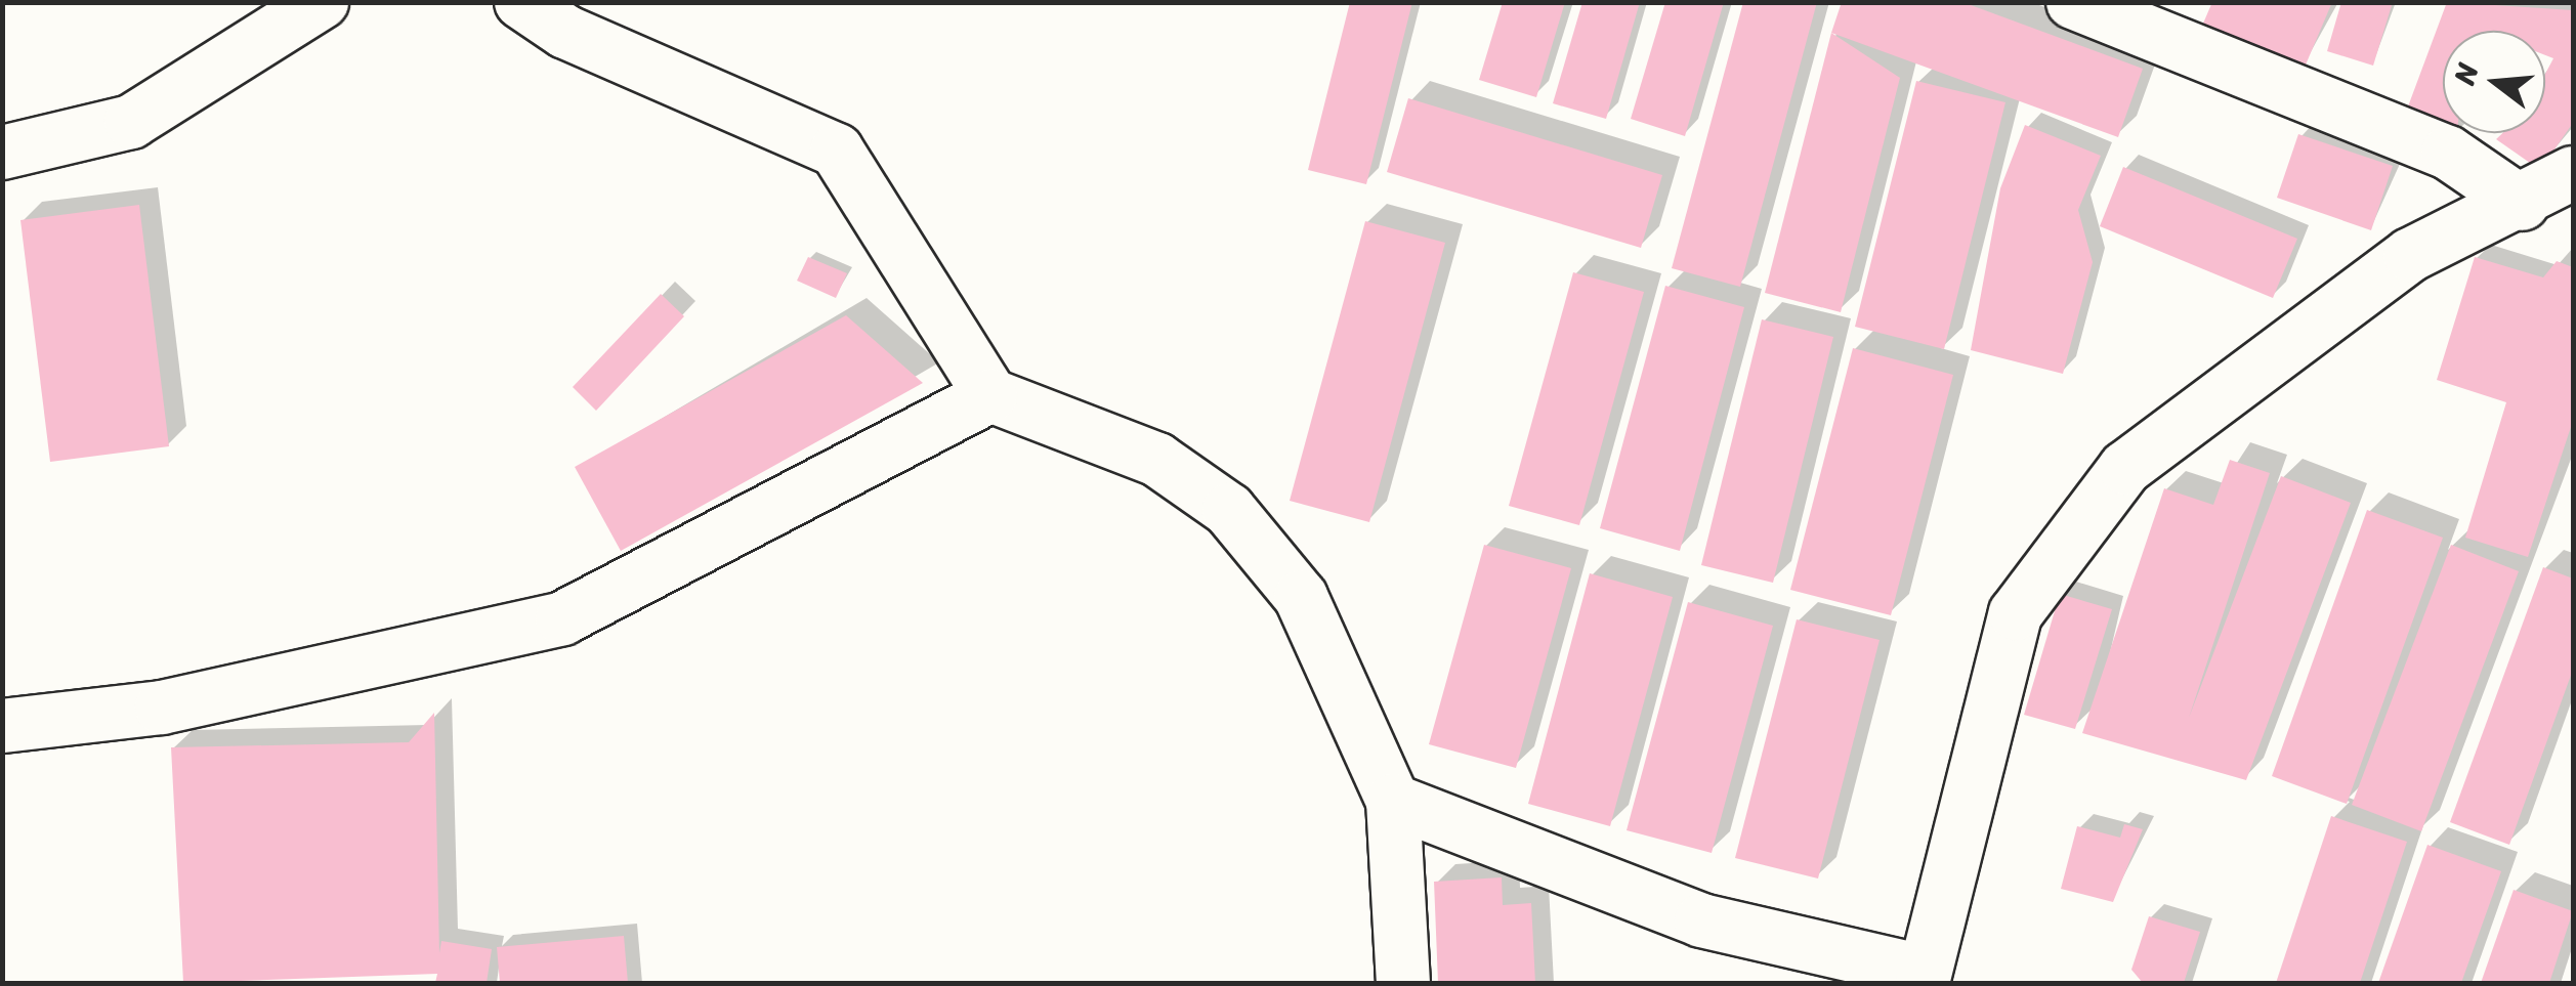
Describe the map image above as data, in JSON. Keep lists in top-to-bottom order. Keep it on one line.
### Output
{"north":"left"}
